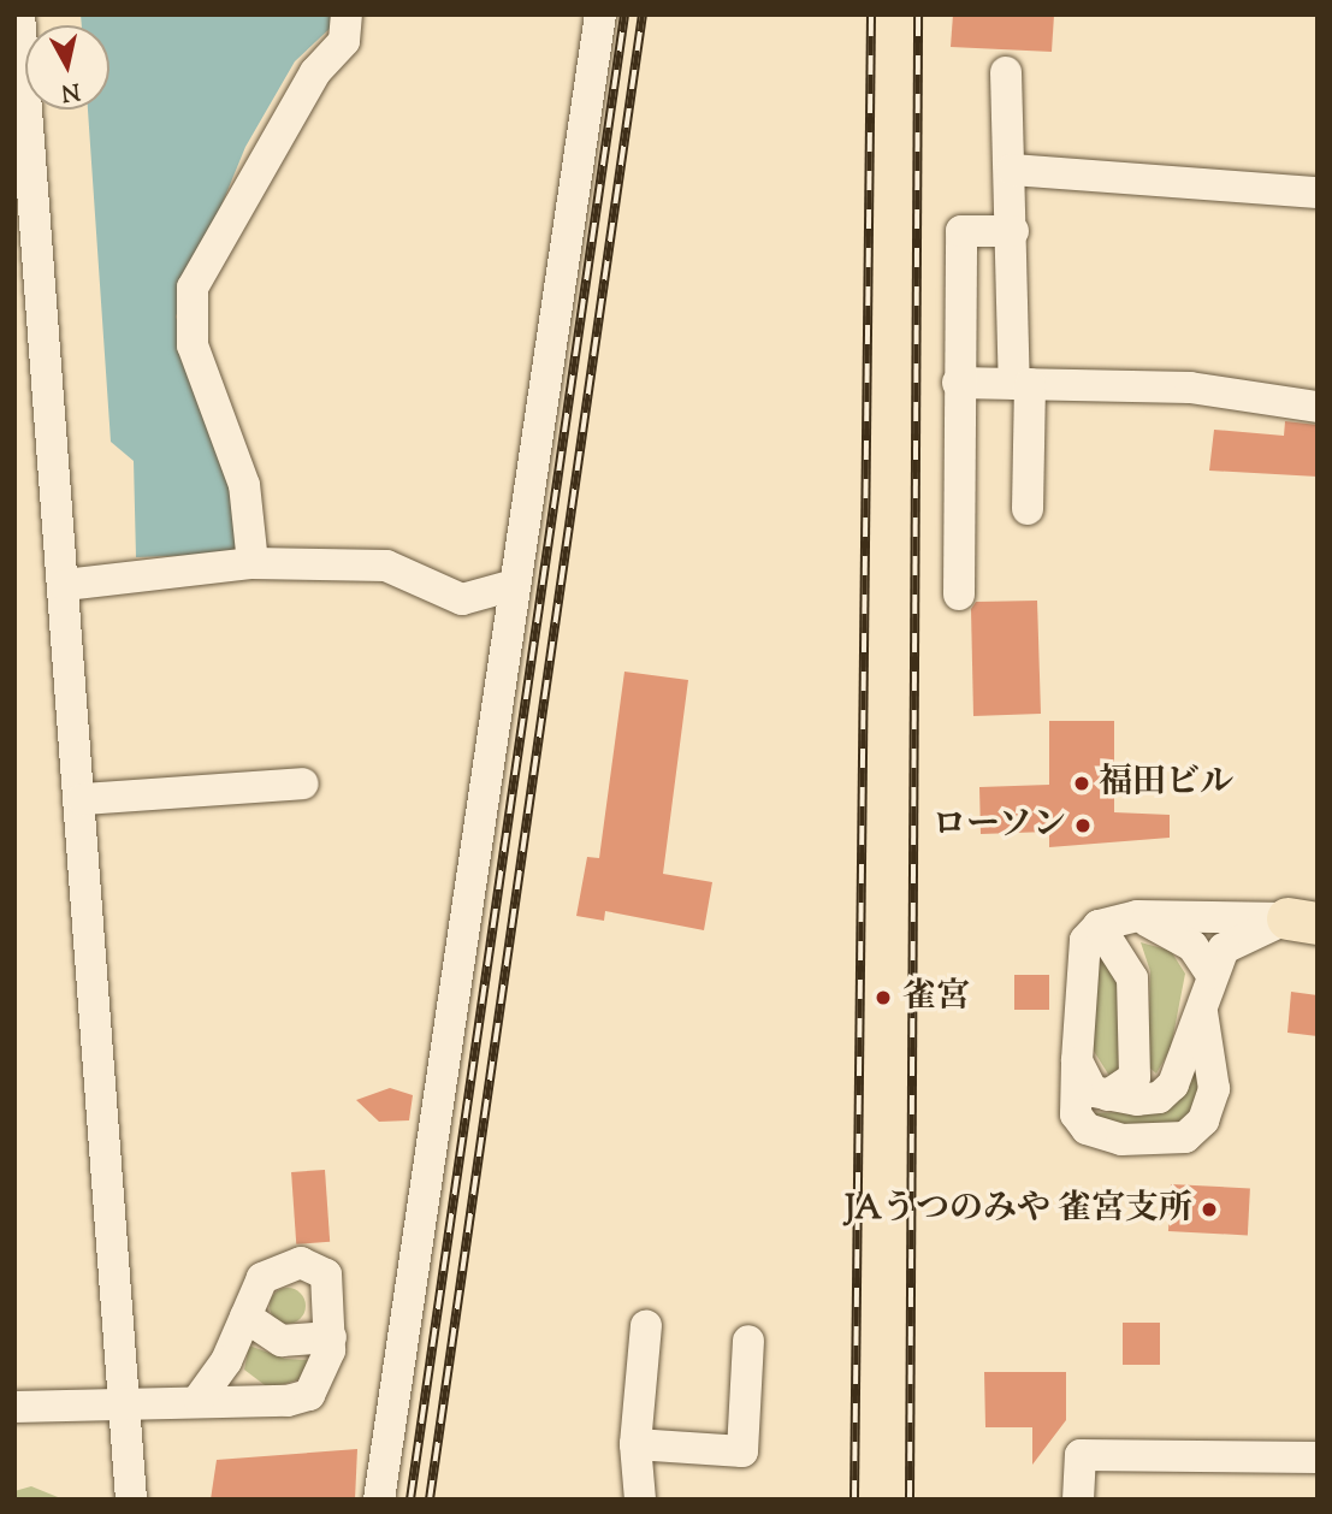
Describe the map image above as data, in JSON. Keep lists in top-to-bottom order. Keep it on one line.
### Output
{"places":["福田ビル","ローソン","雀宮","JAうつのみや 雀宮支所"],"north":"bottom"}
